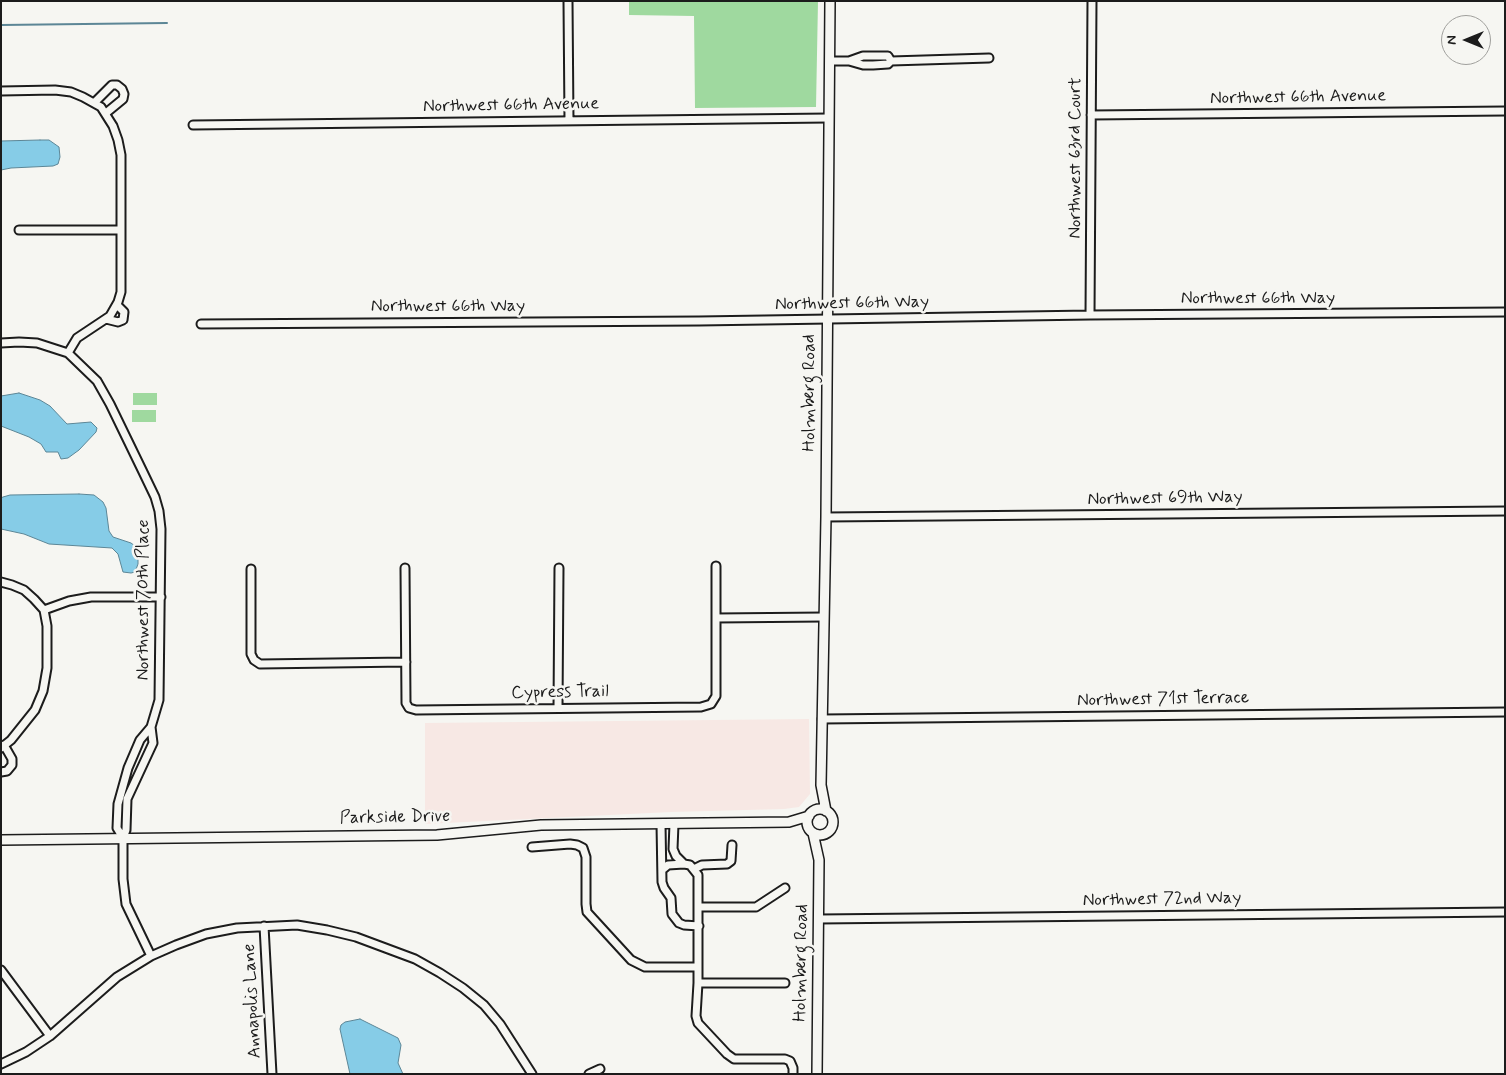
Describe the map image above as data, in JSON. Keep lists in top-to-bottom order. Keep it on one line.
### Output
{"streets":{"street":["Northwest 66th Avenue","Northwest 63rd Court","Northwest 66th Way","Holmberg Road","Northwest 69th Way","Northwest 70th Place","Cypress Trail","Northwest 71st Terrace","Parkside Drive","Northwest 72nd Way","Annapolis Lane"]},"crossings":[["Northwest 66th Avenue","Northwest 63rd Court"],["Northwest 66th Avenue","Holmberg Road"],["Northwest 63rd Court","Northwest 66th Way"],["Northwest 66th Way","Holmberg Road"],["Holmberg Road","Northwest 69th Way"],["Holmberg Road","Northwest 71st Terrace"],["Holmberg Road","Parkside Drive"],["Holmberg Road","Northwest 72nd Way"],["Northwest 70th Place","Parkside Drive"]],"north":"left"}
